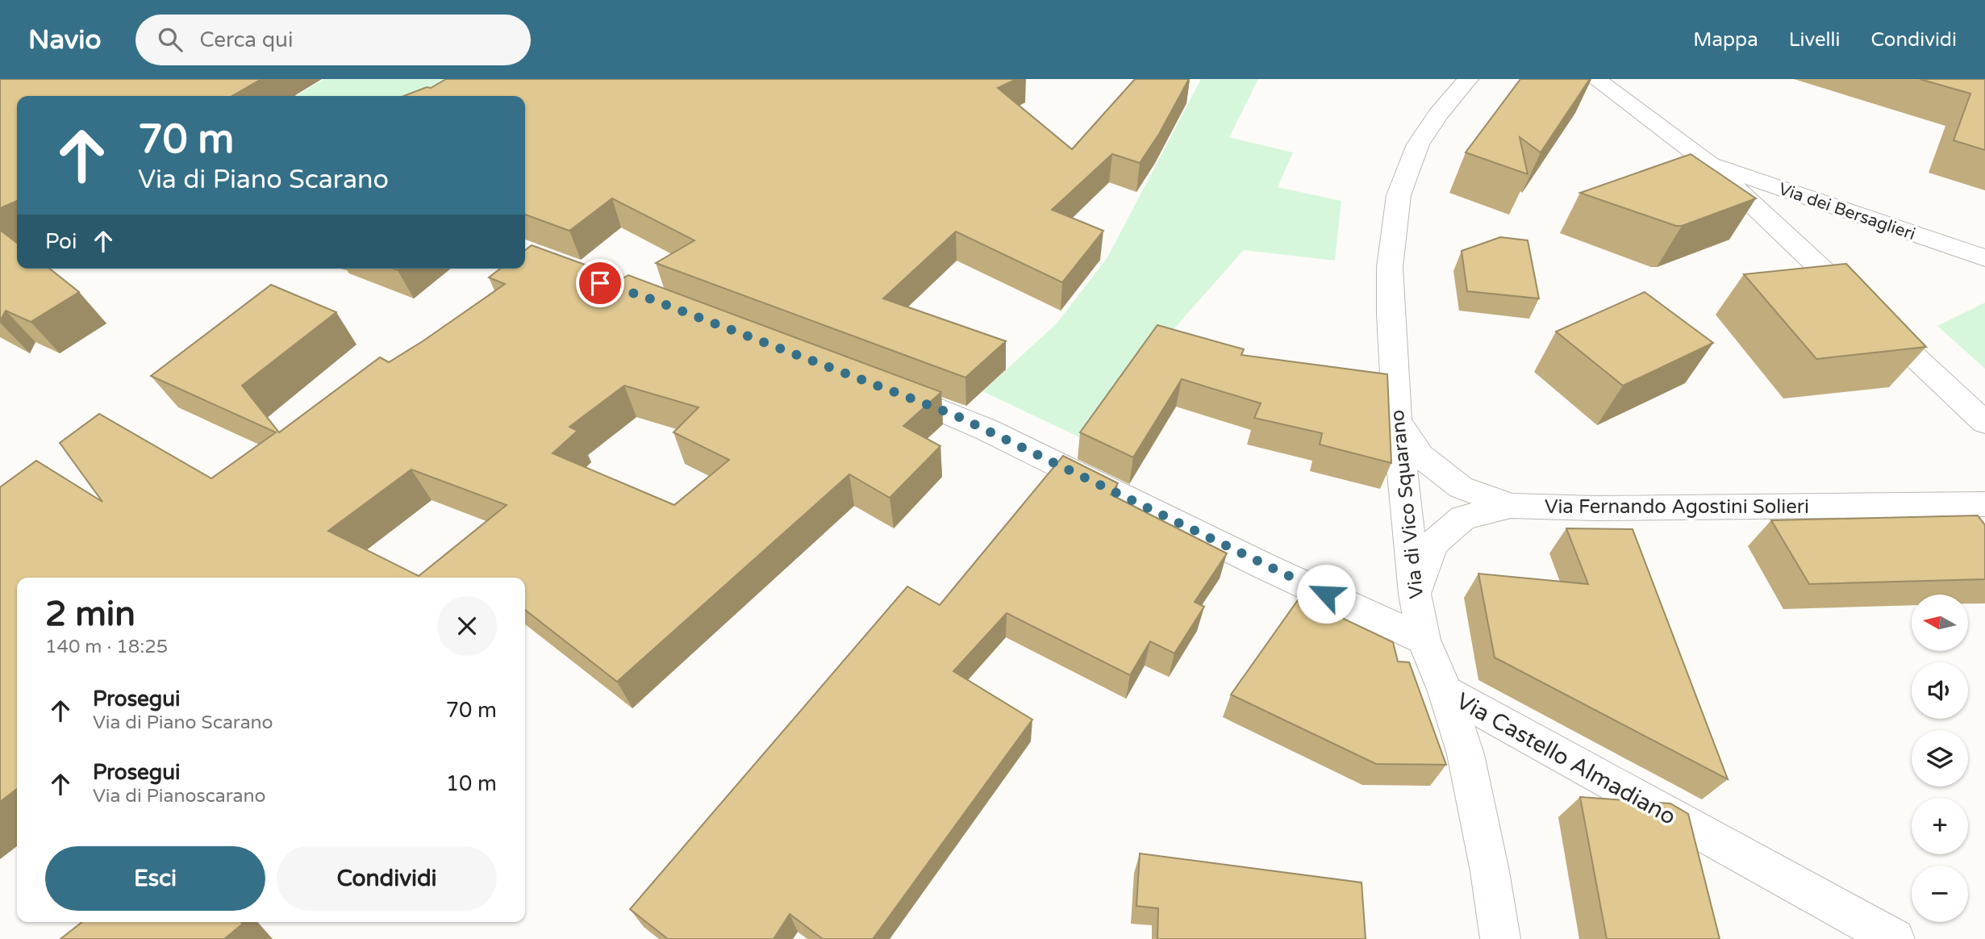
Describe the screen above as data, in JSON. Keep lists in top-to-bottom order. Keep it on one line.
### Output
{"streets":{"main road":["Via dei Bersaglieri","Via di Vico Squarano","Via Fernando Agostini Solieri","Via Castello Almadiano"]},"crossings":[["Via di Vico Squarano","Via Fernando Agostini Solieri"],["Via di Vico Squarano","Via Castello Almadiano"]],"north":"left","page":{"header":"Navio","search":"Cerca qui","nav":["Mappa","Livelli","Condividi"],"turn":["70 m","Via di Piano Scarano"],"then":"Poi","heading":["2 min","140 m · 18:25"],"map_buttons":["+","−"],"list":[{"name":"Prosegui","note":"Via di Piano Scarano","value":"70 m"},{"name":"Prosegui","note":"Via di Pianoscarano","value":"10 m"}],"buttons":["Esci","Condividi"]}}
